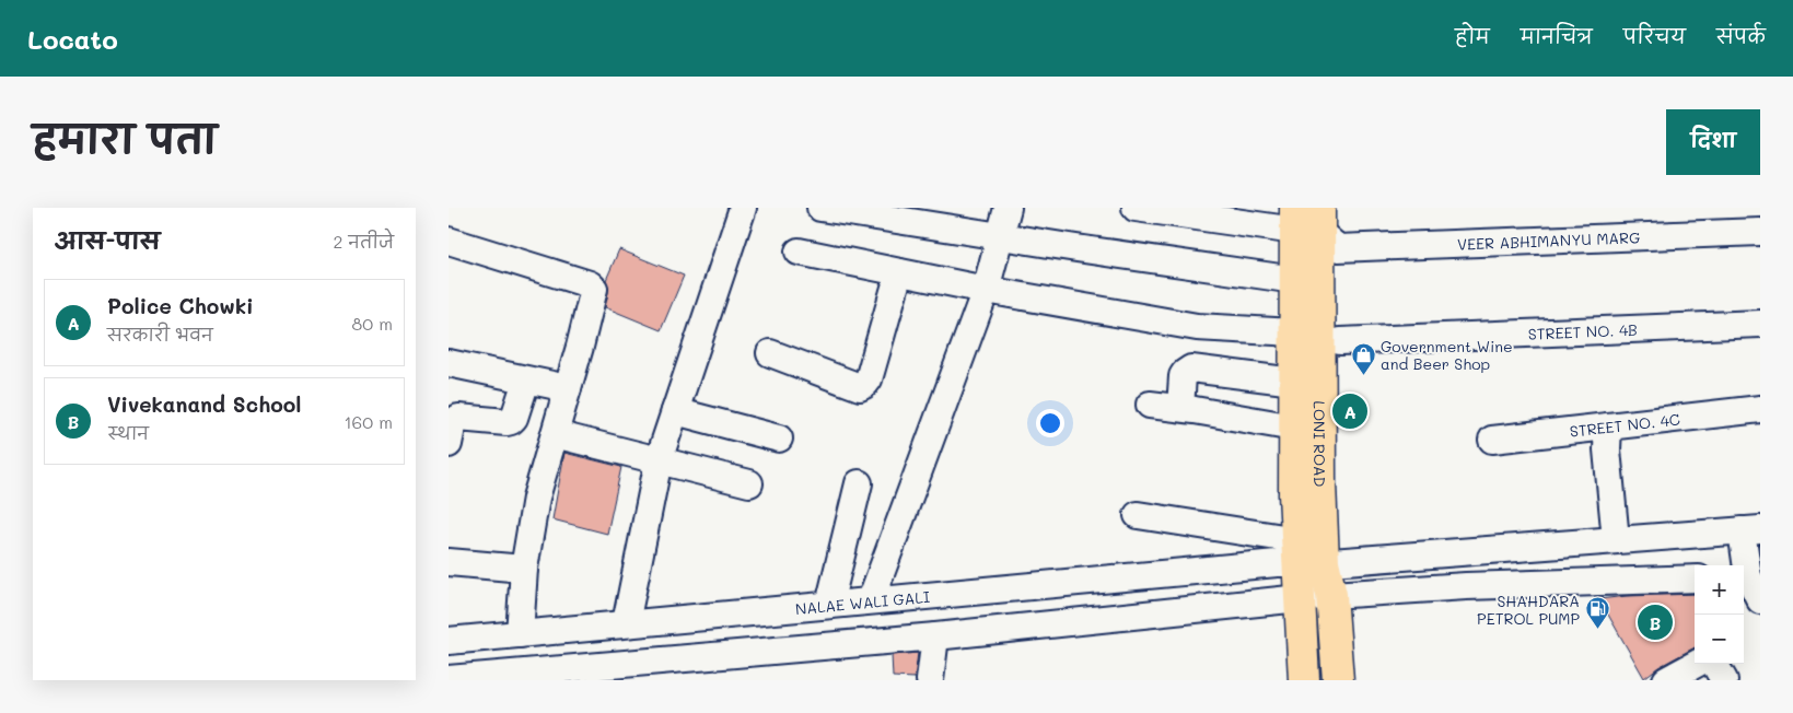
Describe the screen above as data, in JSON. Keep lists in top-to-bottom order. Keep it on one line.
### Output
{"streets":{"highway":["LONI ROAD"],"street":["VEER ABHIMANYU MARG","STREET NO. 4B","STREET NO. 4C","NALAE WALI GALI"]},"crossings":[["VEER ABHIMANYU MARG","LONI ROAD"],["LONI ROAD","NALAE WALI GALI"]],"places":{"shop":["Government Wine and Beer Shop"],"fuel station":["SHAHDARA PETROL PUMP"]},"page":{"header":"Locato","nav":["होम","मानचित्र","परिचय","संपर्क"],"title":"हमारा पता","buttons":"दिशा","heading":["आस-पास","2 नतीजे"],"list":[{"mark":"A","name":"Police Chowki","note":"सरकारी भवन","value":"80 m"},{"mark":"B","name":"Vivekanand School","note":"स्थान","value":"160 m"}],"pins":["A","B"],"map_buttons":["+","−"]}}
